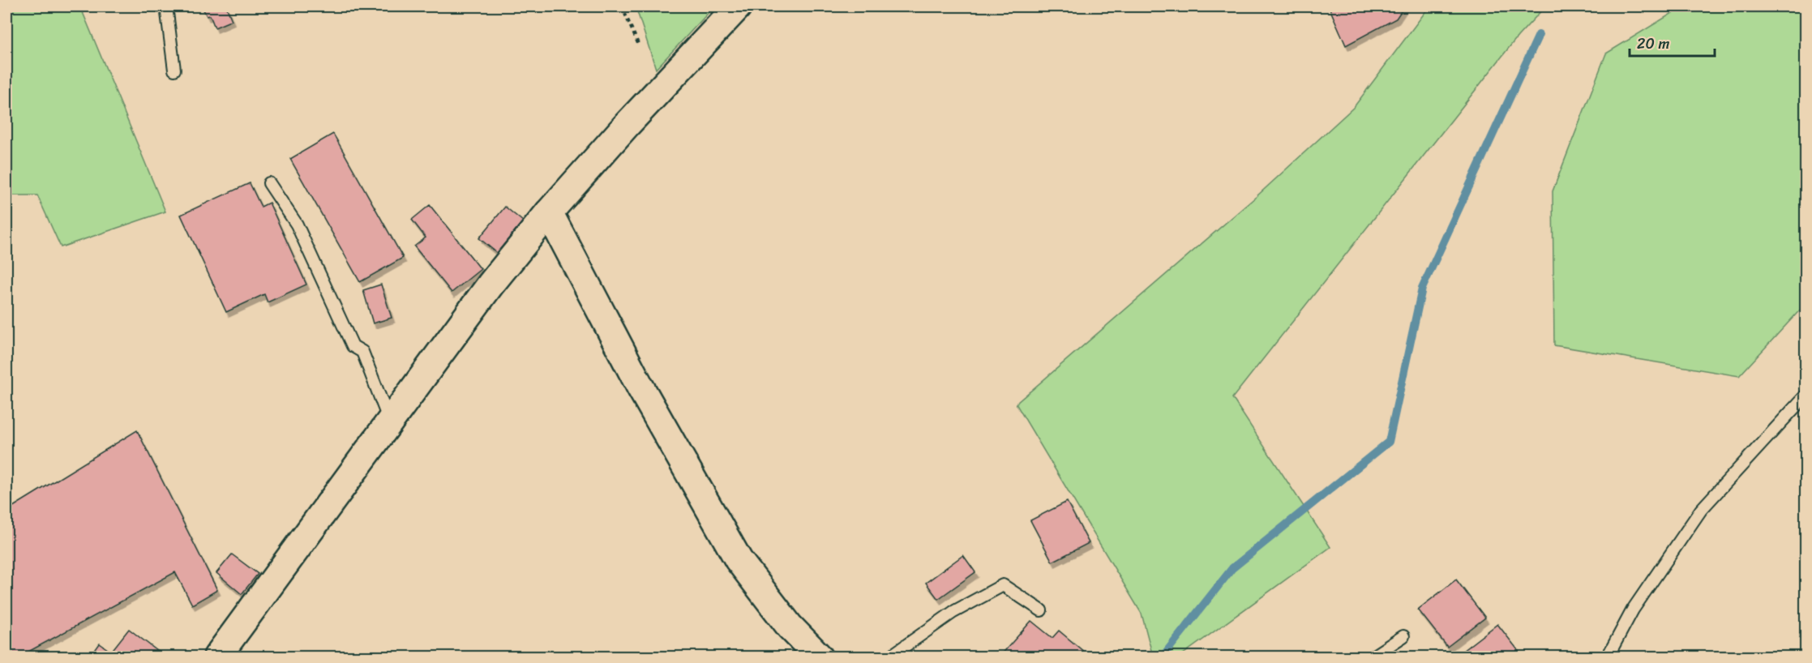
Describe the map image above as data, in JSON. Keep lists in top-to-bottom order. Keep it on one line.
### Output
{"scale_bar":"20 m"}
